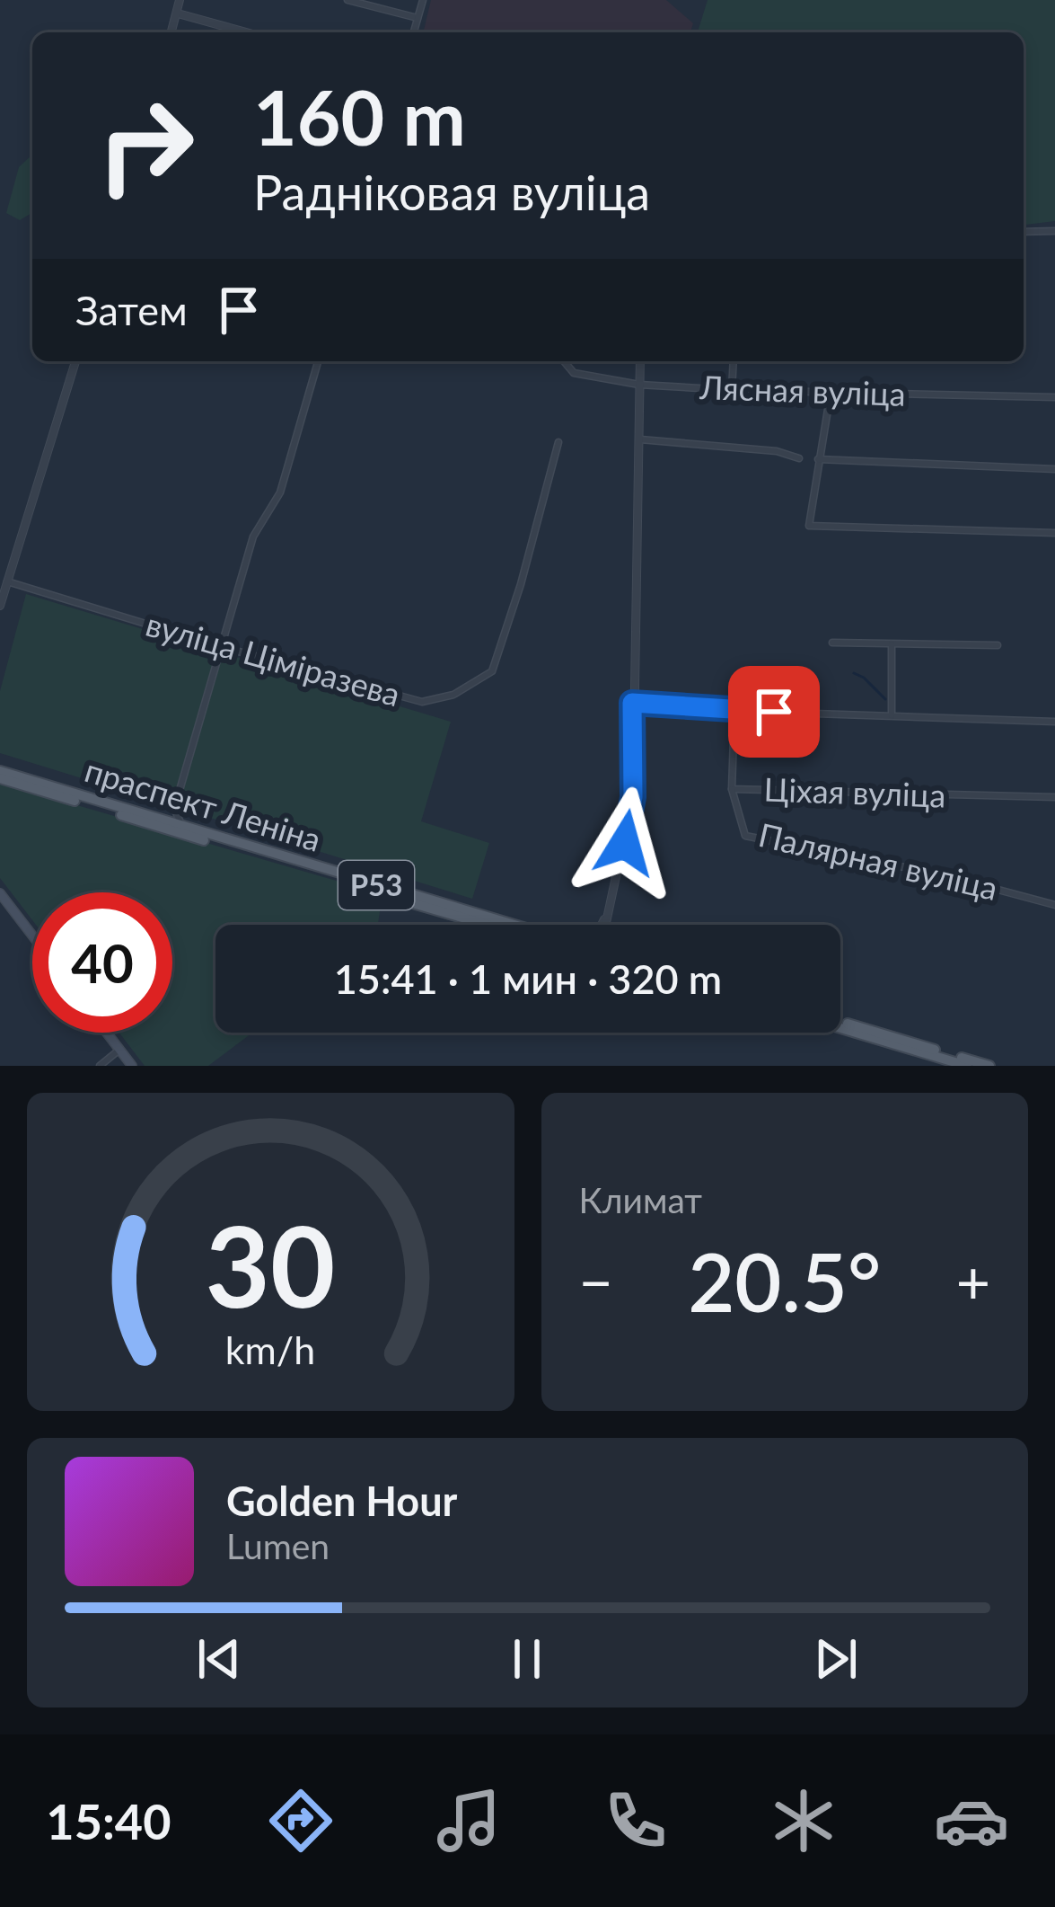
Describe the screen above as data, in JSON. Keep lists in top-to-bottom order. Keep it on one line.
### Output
{"streets":{"main road":["праспект Леніна","Р53"],"street":["Лясная вуліца","вуліца Ціміразева","Ціхая вуліца","Палярная вуліца"]},"crossings":[["Ціхая вуліца","Палярная вуліца"]],"page":{"turn":["160 m","Радніковая вуліца"],"then":"Затем","limit":"40","trip":"15:41 · 1 мин · 320 m","tile":"Климат","heat":["−","20.5°","+"],"song":["Golden Hour","Lumen"],"tabs":"15:40","gauge":["30","km/h"]}}
